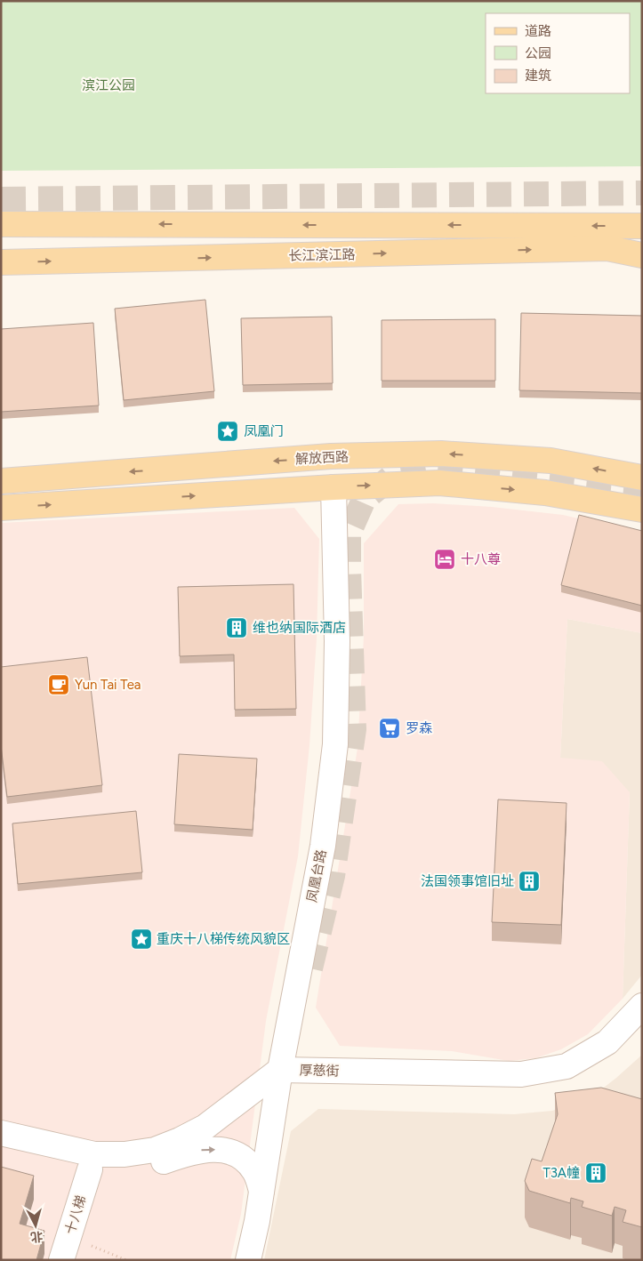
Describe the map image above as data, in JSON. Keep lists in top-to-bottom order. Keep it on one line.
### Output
{"streets":{"main road":["长江滨江路","解放西路"],"street":["凤凰台路","厚慈街","十八梯"]},"crossings":[["凤凰台路","厚慈街"]],"parks":["滨江公园"],"places":{"place":["凤凰门","重庆十八梯传统风貌区"],"hotel":["十八尊"],"building":["维也纳国际酒店","法国领事馆旧址","T3A幢"],"cafe":["Yun Tai Tea"],"supermarket":["罗森"]},"legend":["道路","公园","建筑"],"north":"bottom"}
